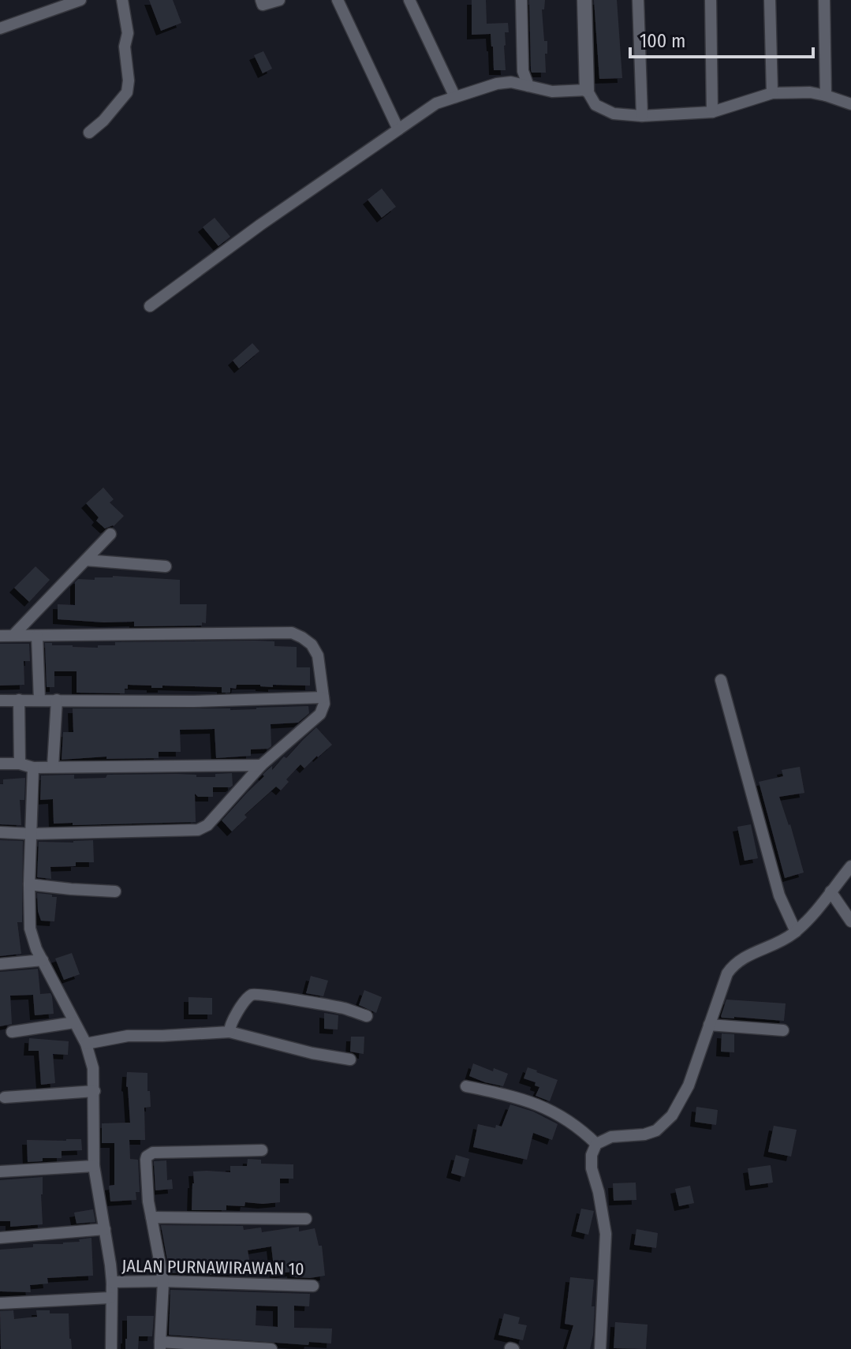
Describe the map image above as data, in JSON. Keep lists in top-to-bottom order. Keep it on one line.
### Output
{"streets":{"street":["JALAN PURNAWIRAWAN 10"]},"scale_bar":"100 m"}
